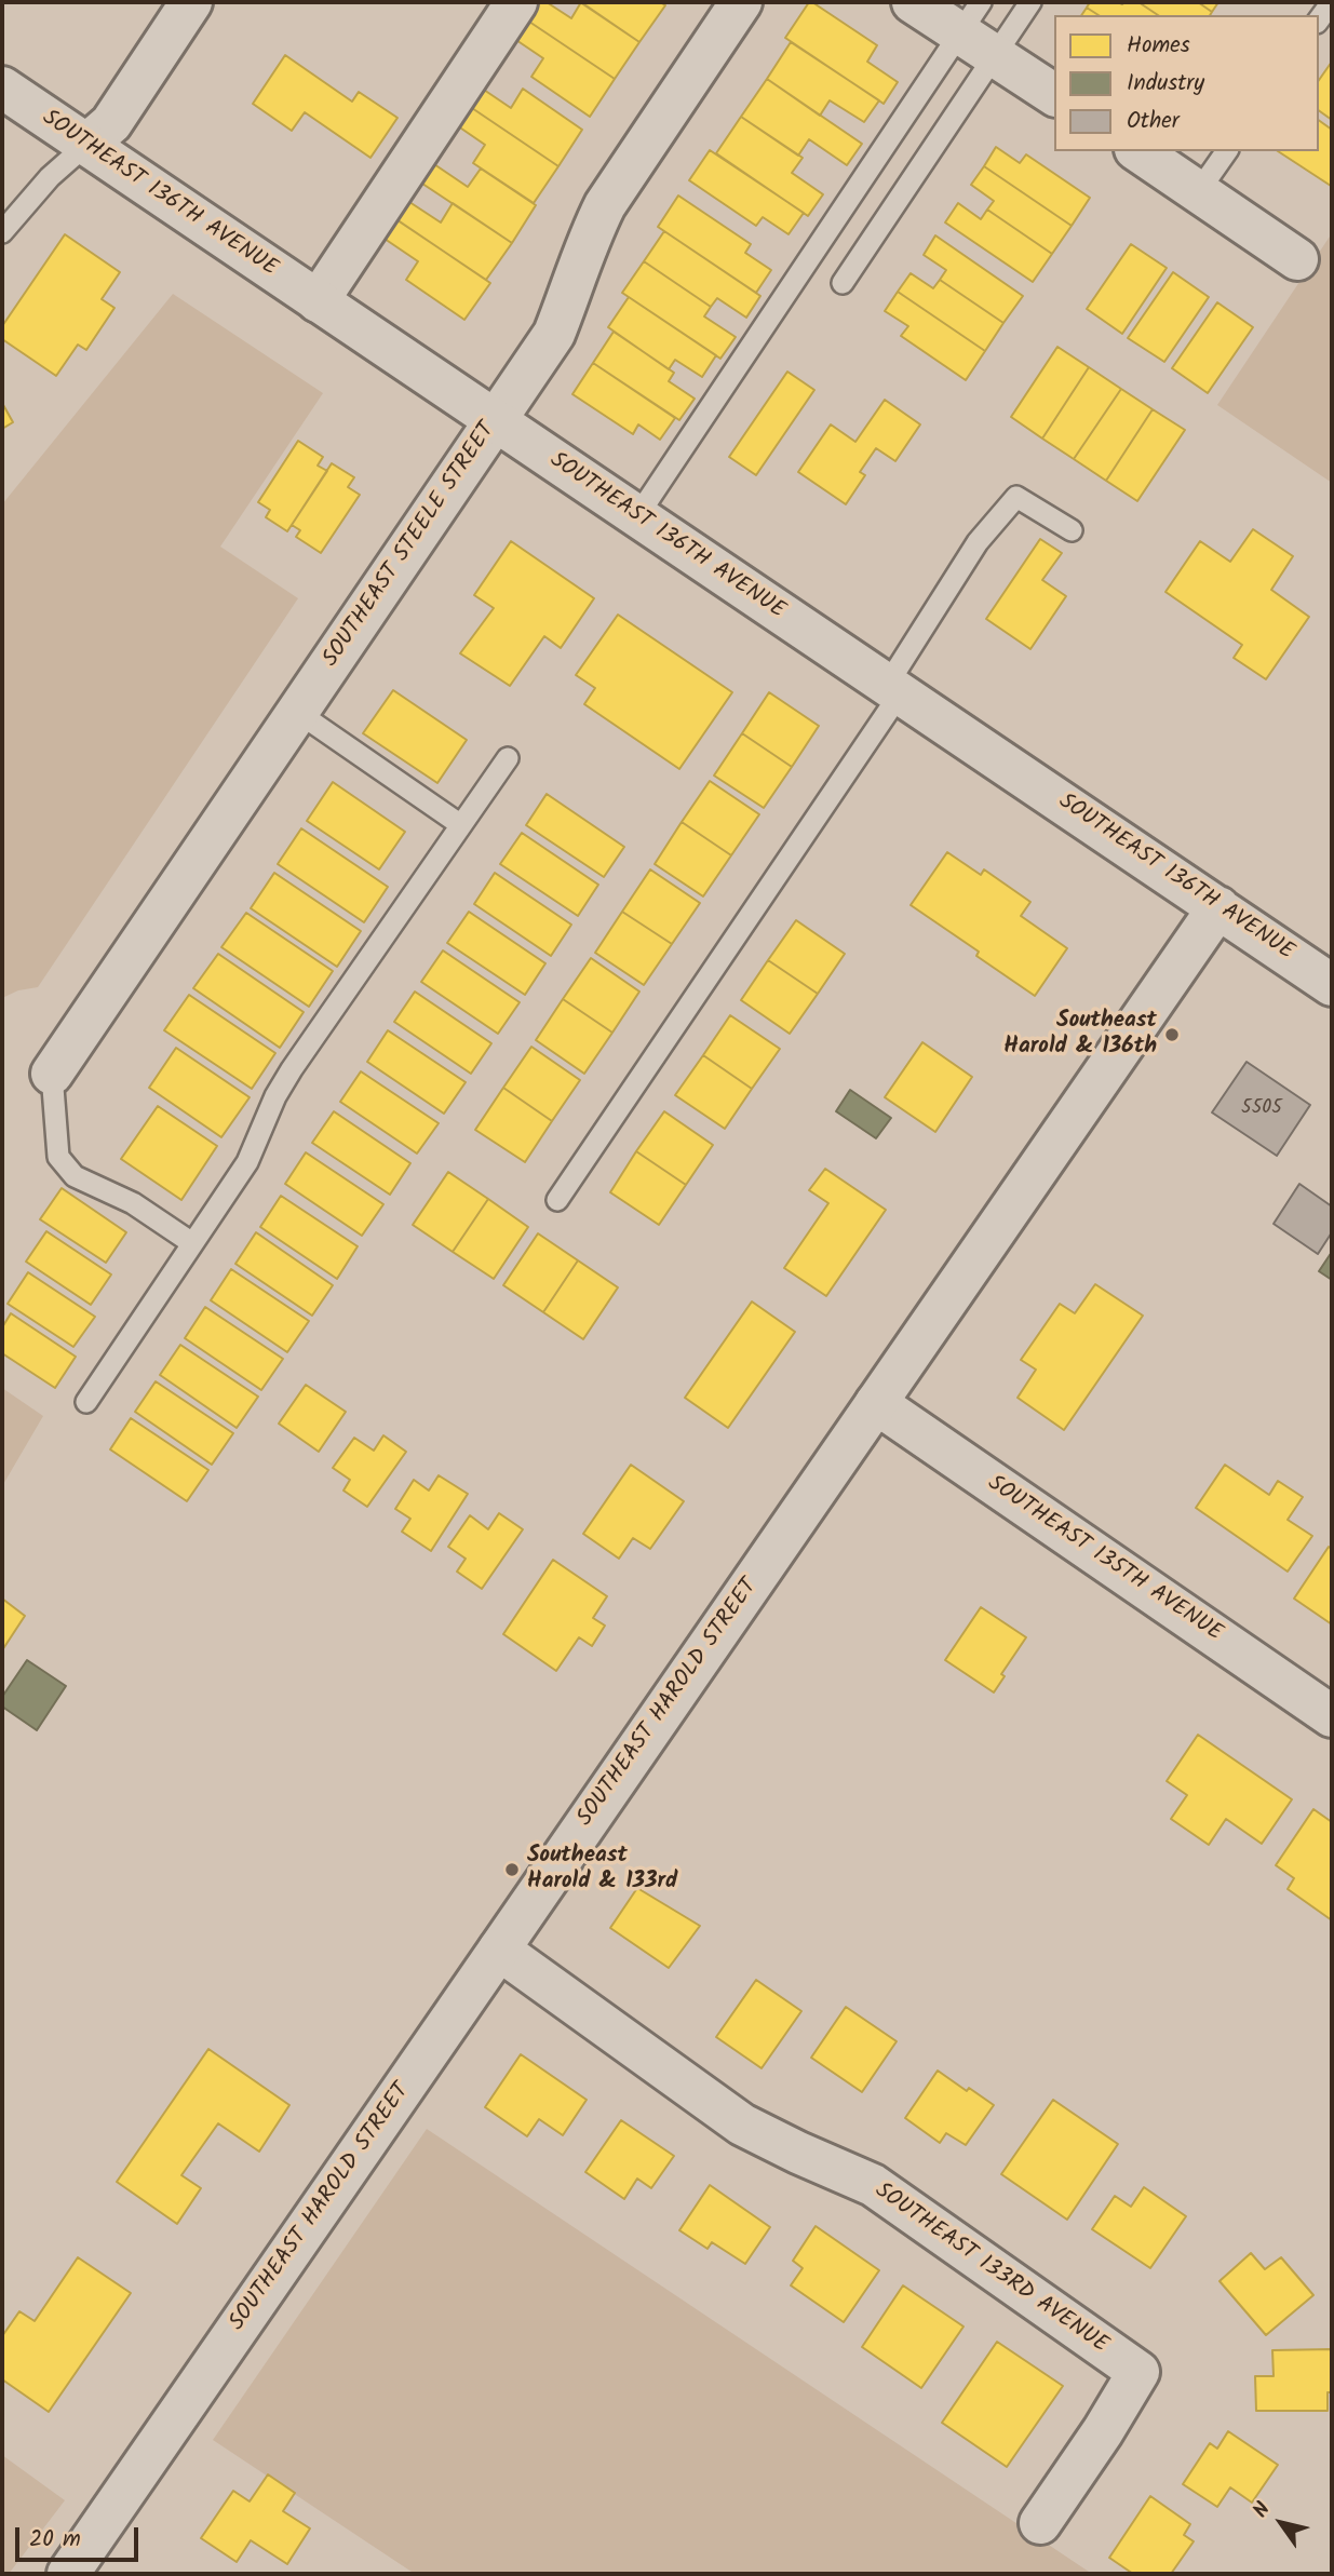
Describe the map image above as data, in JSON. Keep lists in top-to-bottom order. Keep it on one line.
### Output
{"streets":{"street":["SOUTHEAST 136TH AVENUE","SOUTHEAST STEELE STREET","SOUTHEAST 135TH AVENUE","SOUTHEAST HAROLD STREET","SOUTHEAST 133RD AVENUE"]},"crossings":[["SOUTHEAST 136TH AVENUE","SOUTHEAST STEELE STREET"],["SOUTHEAST 136TH AVENUE","SOUTHEAST HAROLD STREET"],["SOUTHEAST 135TH AVENUE","SOUTHEAST HAROLD STREET"],["SOUTHEAST HAROLD STREET","SOUTHEAST 133RD AVENUE"]],"places":["Southeast Harold & 136th","Southeast Harold & 133rd"],"house_numbers":["5505"],"legend":["Homes","Industry","Other"],"scale_bar":"20 m","north":"top left"}
